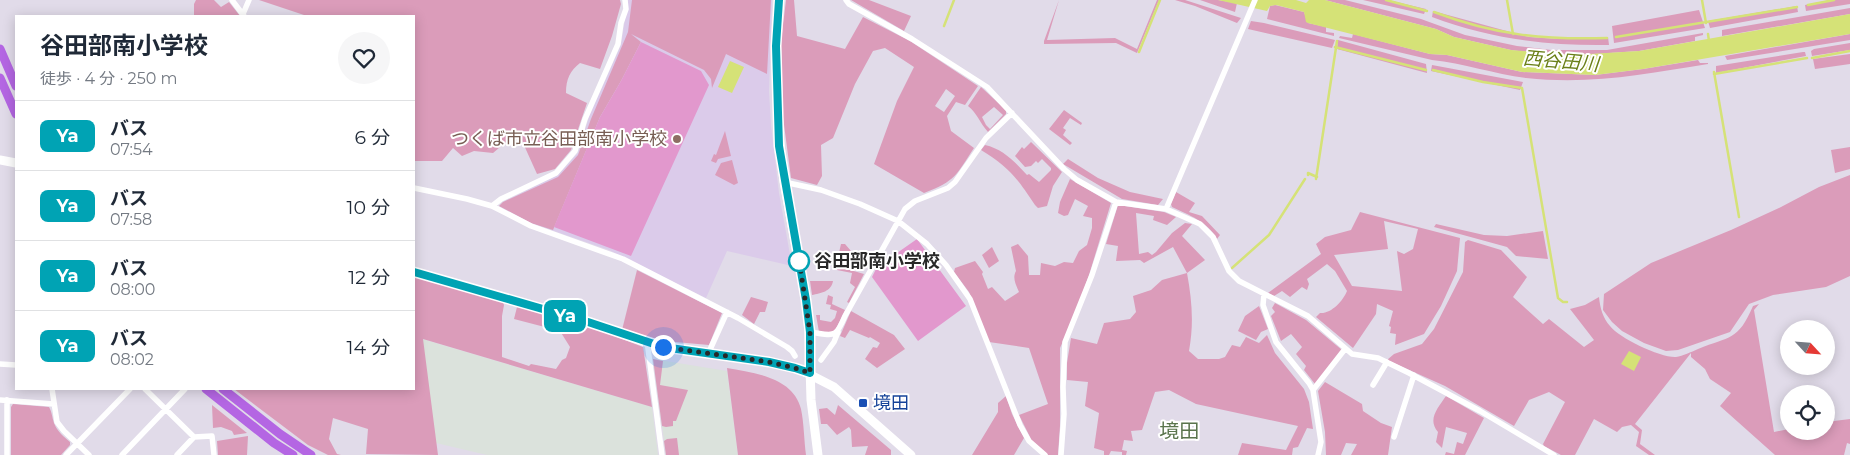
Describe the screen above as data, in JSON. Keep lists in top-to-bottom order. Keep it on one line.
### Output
{"districts":["境田"],"water":["西谷田川"],"places":{"other":["つくば市立谷田部南小学校","谷田部南小学校"],"transit":["境田"]},"lines":["bus line Ya"],"north":"bottom right","page":{"on_map":"Ya","heading":["谷田部南小学校","徒歩 · 4 分 · 250 m"],"list":[{"mark":"Ya","name":"バス","note":"07:54","value":"6 分"},{"mark":"Ya","name":"バス","note":"07:58","value":"10 分"},{"mark":"Ya","name":"バス","note":"08:00","value":"12 分"},{"mark":"Ya","name":"バス","note":"08:02","value":"14 分"}]}}
